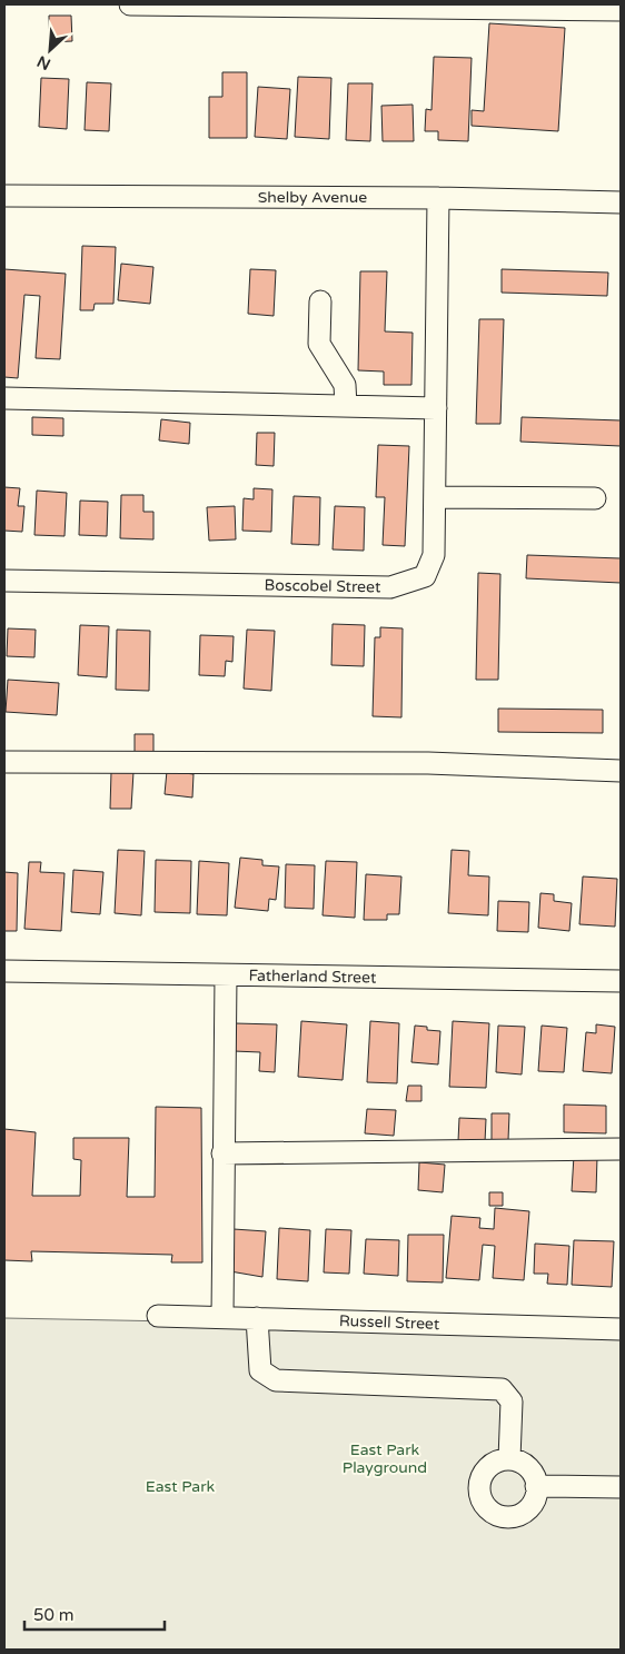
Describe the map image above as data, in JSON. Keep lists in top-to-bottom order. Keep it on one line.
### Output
{"streets":{"street":["Shelby Avenue","Boscobel Street","Fatherland Street","Russell Street"]},"crossings":[["Shelby Avenue","Boscobel Street"]],"parks":["East Park Playground","East Park"],"scale_bar":"50 m","north":"bottom left"}
